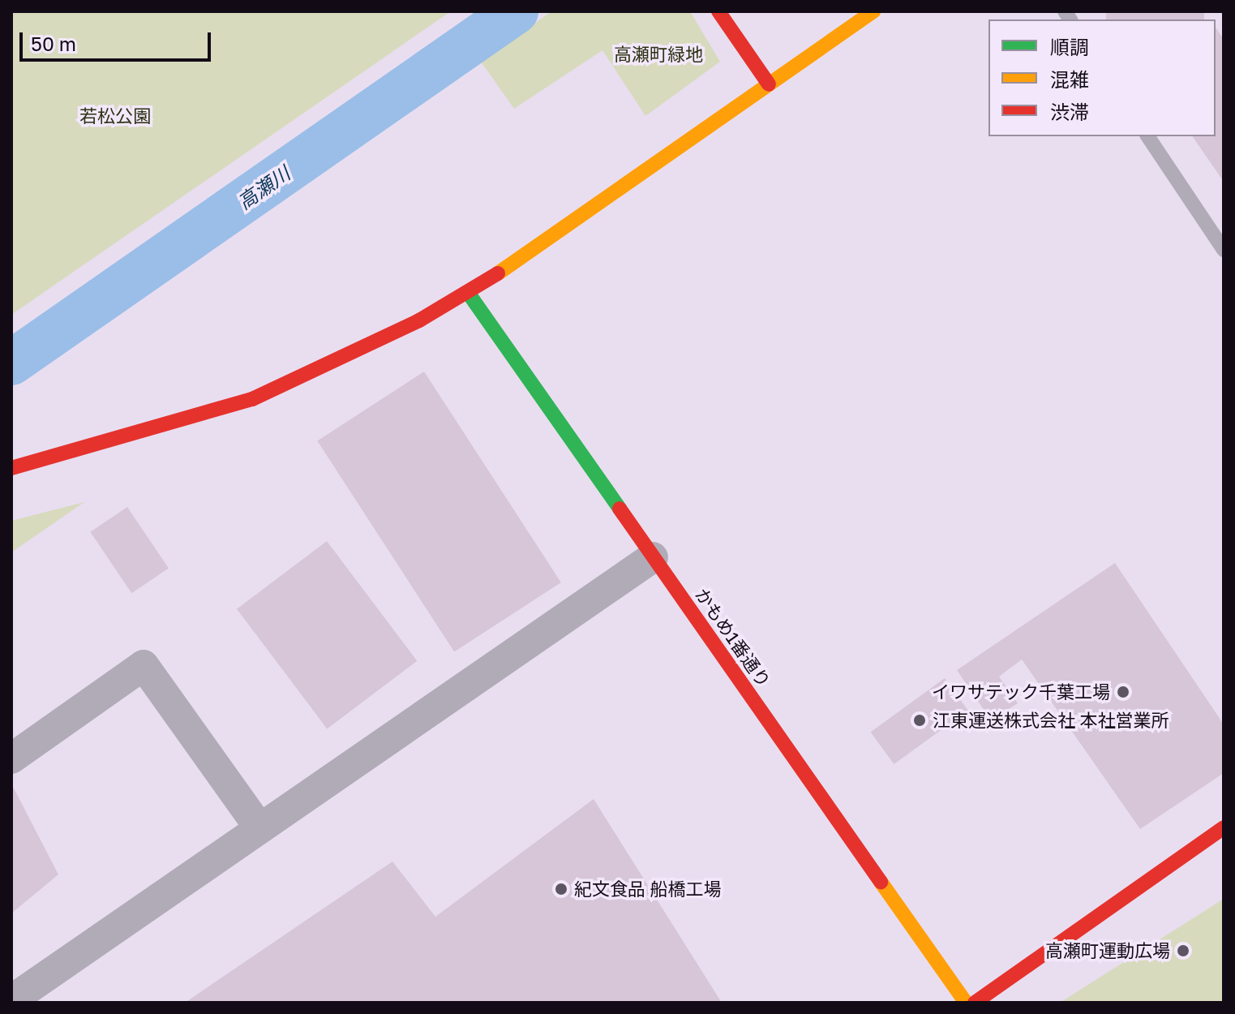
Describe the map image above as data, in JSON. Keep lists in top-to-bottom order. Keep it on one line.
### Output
{"streets":{"street":["かもめ1番通り"]},"water":["高瀬川"],"parks":["高瀬町緑地","若松公園"],"places":["イワサテック千葉工場","江東運送株式会社 本社営業所","紀文食品 船橋工場","高瀬町運動広場"],"legend":["順調","混雑","渋滞"],"scale_bar":"50 m"}
